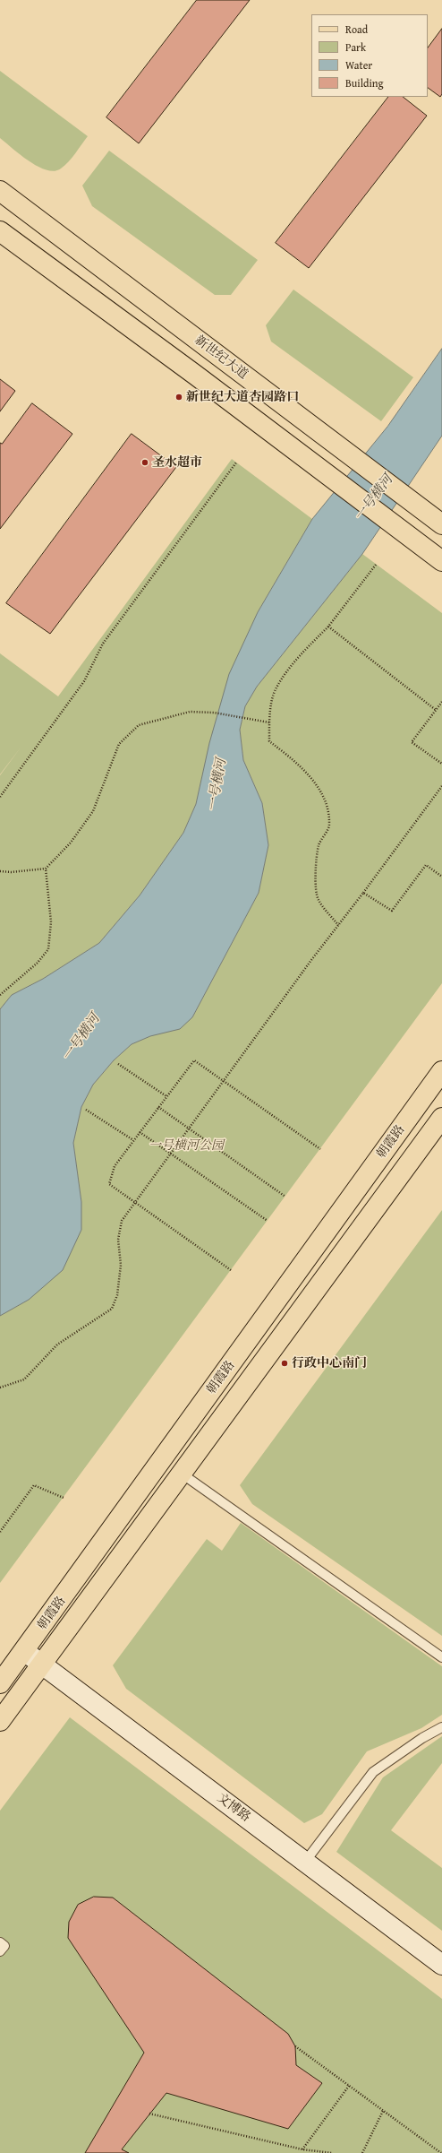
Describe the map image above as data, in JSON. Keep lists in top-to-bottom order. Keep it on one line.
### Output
{"streets":{"main road":["新世纪大道","朝霞路"],"street":["文博路"]},"crossings":[["朝霞路","文博路"]],"water":["一号横河"],"parks":["一号横河公园"],"places":["新世纪大道杏园路口","圣水超市","行政中心南门"],"legend":["Road","Park","Water","Building"]}
